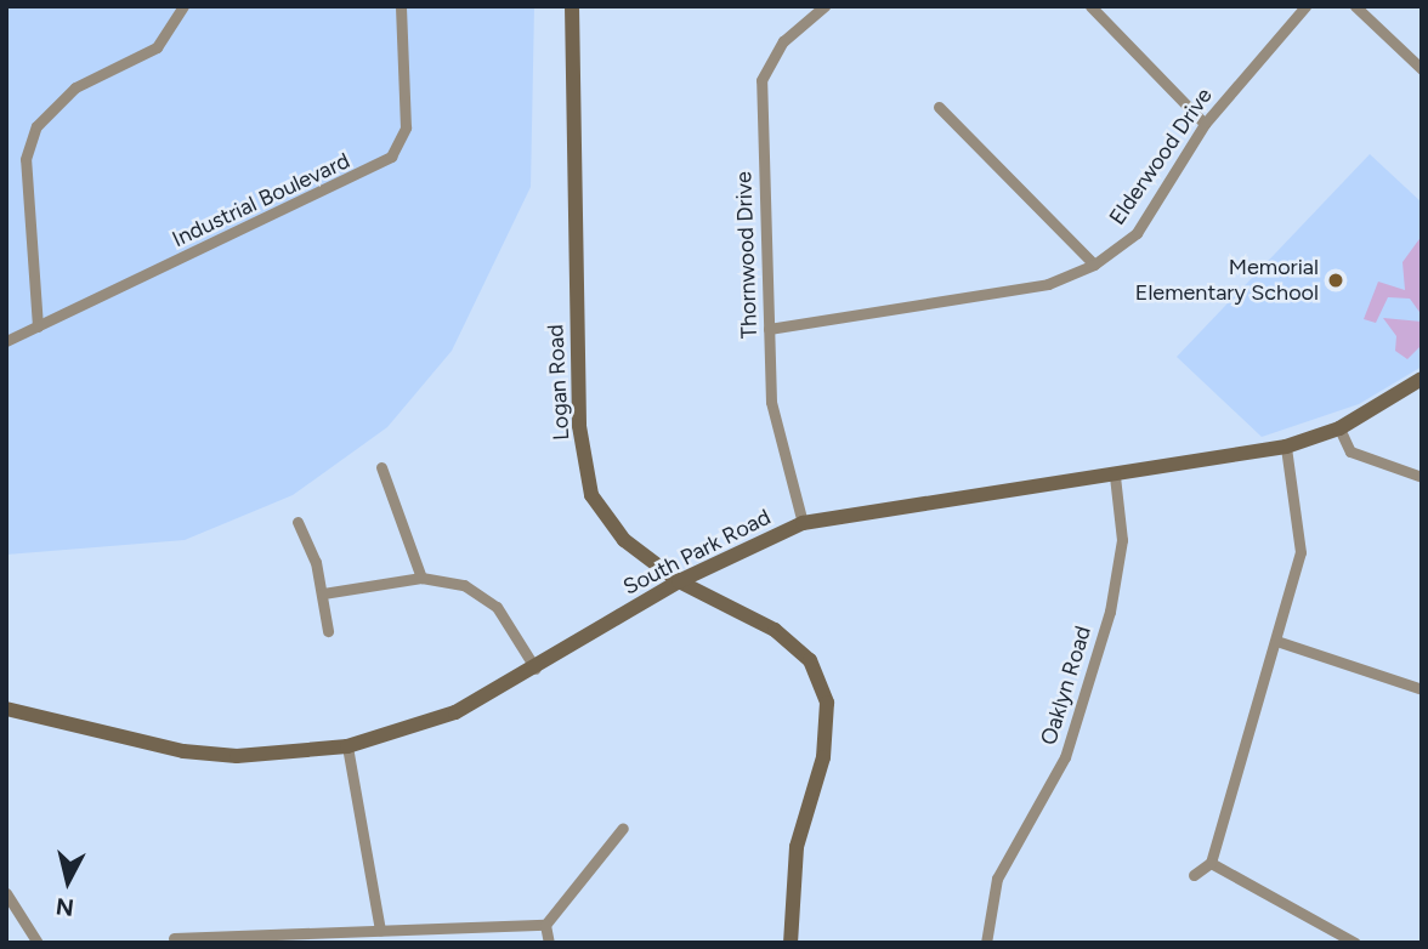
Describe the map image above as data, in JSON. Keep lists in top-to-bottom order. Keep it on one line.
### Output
{"streets":{"main road":["Logan Road","South Park Road"],"street":["Elderwood Drive","Industrial Boulevard","Thornwood Drive","Oaklyn Road"]},"crossings":[["Elderwood Drive","Thornwood Drive"],["Thornwood Drive","South Park Road"],["Logan Road","South Park Road"],["South Park Road","Oaklyn Road"]],"places":["Memorial Elementary School"],"north":"bottom"}
